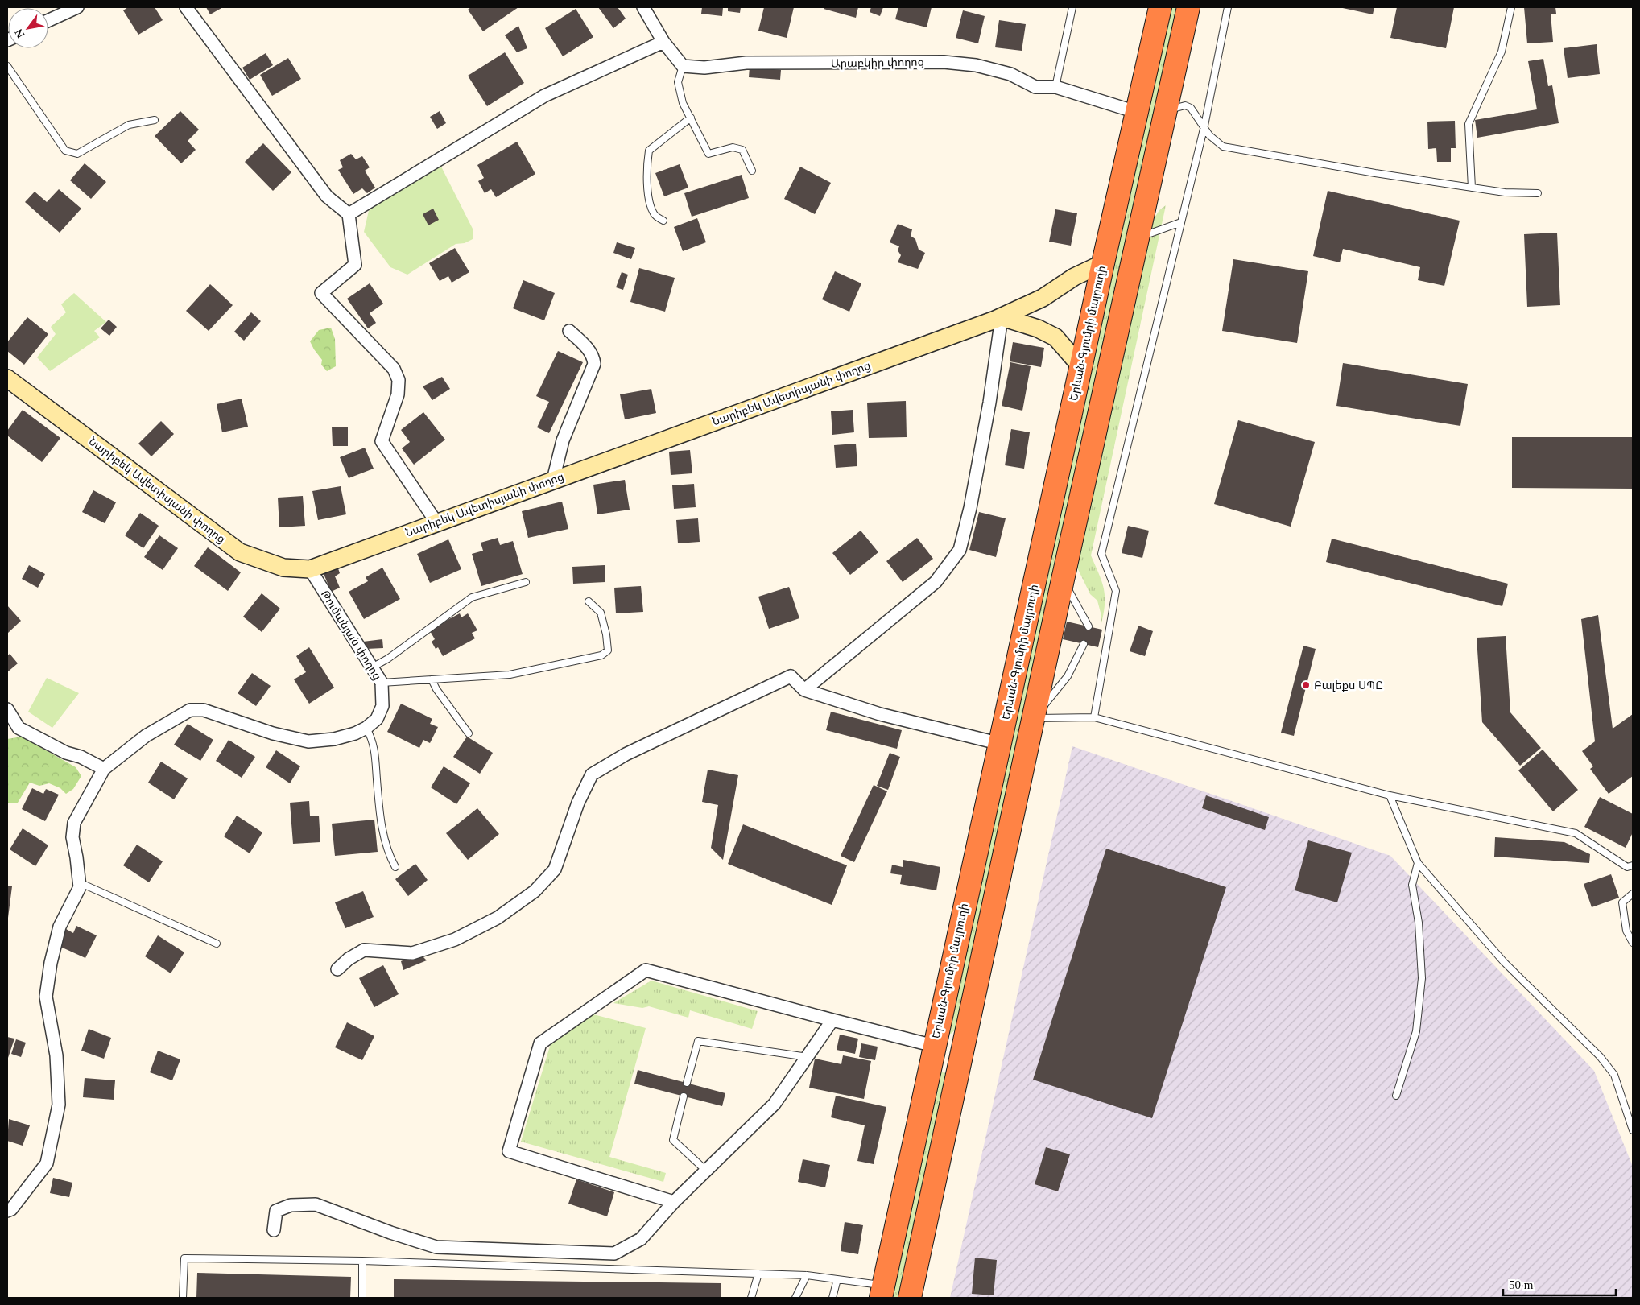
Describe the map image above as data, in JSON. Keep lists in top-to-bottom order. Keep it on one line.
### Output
{"streets":{"highway":["Երևան-Գյումրի մայրուղի"],"street":["Արաբկիր փողոց","Նարիբեկ Ավետիսյանի փողոց","Թումանյան փողոց"]},"crossings":[["Արաբկիր փողոց","Երևան-Գյումրի մայրուղի"],["Երևան-Գյումրի մայրուղի","Նարիբեկ Ավետիսյանի փողոց"],["Նարիբեկ Ավետիսյանի փողոց","Թումանյան փողոց"]],"places":["Բալեքս ՍՊԸ"],"scale_bar":"50 m","north":"bottom left"}
